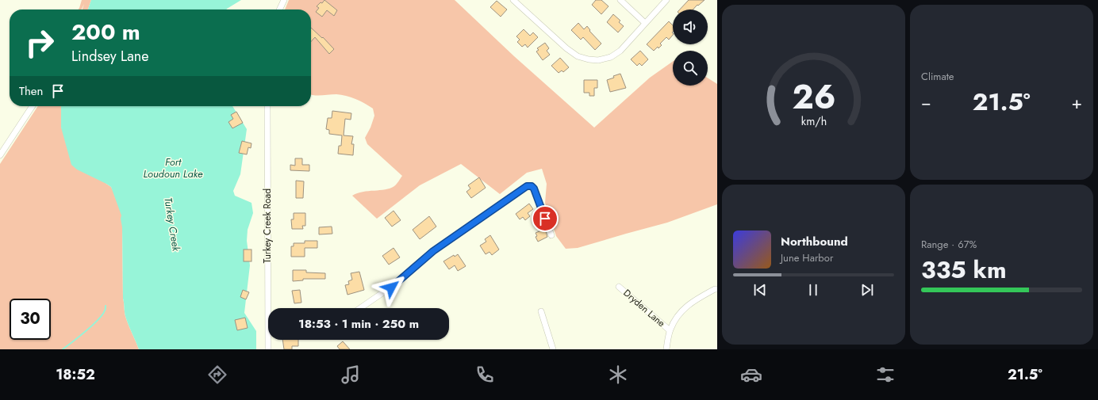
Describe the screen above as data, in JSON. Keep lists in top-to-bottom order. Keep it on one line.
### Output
{"streets":{"street":["Turkey Creek Road","Dryden Lane"]},"water":["Fort Loudoun Lake","Turkey Creek"],"page":{"tile":["Climate",["Range · 67%","335 km"]],"turn":["200 m","Lindsey Lane"],"then":"Then","heat":["−","21.5°","+"],"song":["Northbound","June Harbor"],"limit":"30","trip":"18:53 · 1 min · 250 m","tabs":["18:52","21.5°"],"gauge":["26","km/h"]}}
